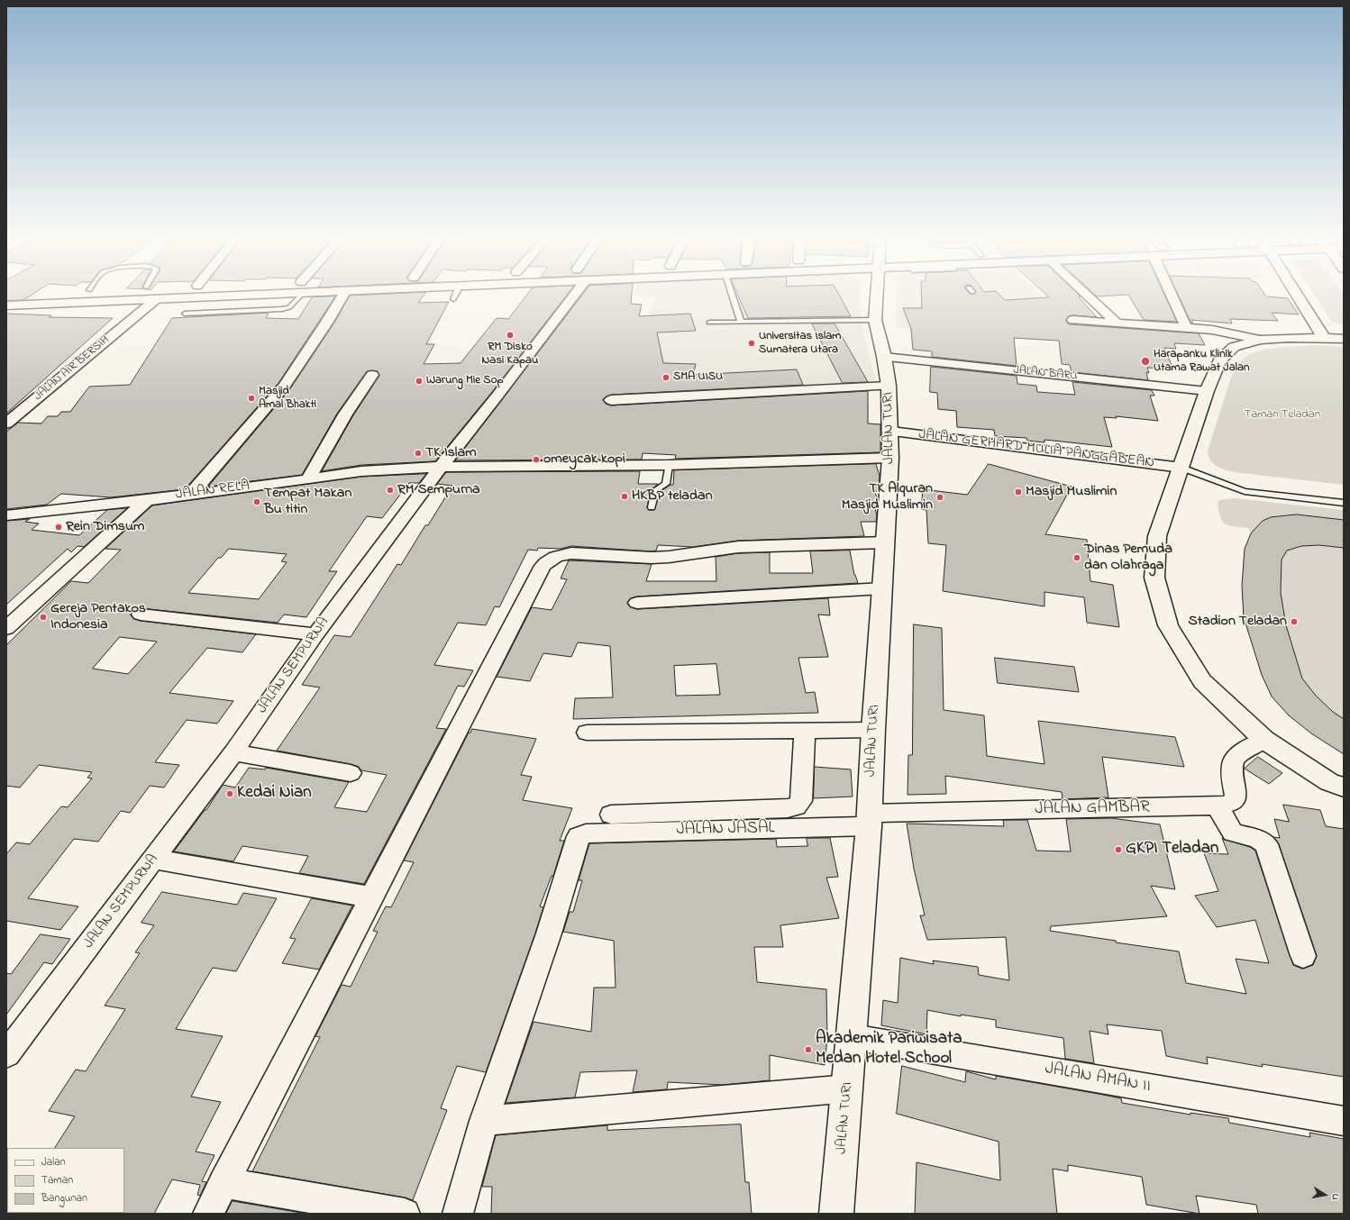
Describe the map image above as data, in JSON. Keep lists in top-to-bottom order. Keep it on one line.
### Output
{"streets":{"main road":["JALAN TURI"],"street":["JALAN AIR BERSIH","JALAN BARU","JALAN GERHARD MULIA PANGGABEAN","JALAN RELA","JALAN SEMPURNA","JALAN GAMBAR","JALAN JASAL","JALAN AMAN II"]},"crossings":[["JALAN BARU","JALAN TURI"],["JALAN TURI","JALAN GERHARD MULIA PANGGABEAN"],["JALAN TURI","JALAN RELA"],["JALAN TURI","JALAN GAMBAR"],["JALAN TURI","JALAN JASAL"],["JALAN TURI","JALAN AMAN II"],["JALAN RELA","JALAN SEMPURNA"],["JALAN GAMBAR","JALAN JASAL"]],"parks":["Taman Teladan"],"places":["RM Disko Nasi Kapau","Universitas Islam Sumatera Utara","Harapanku Klinik Utama Rawat Jalan","SMA UISU","Warung Mie Sop","Masjid Amal Bhakti","TK Islam","omeycak kopi","RM Sempurna","Masjid Muslimin","HKBP teladan","TK Alquran Masjid Muslimin","Tempat Makan Bu titin","Rein Dimsum","Dinas Pemuda dan Olahraga","Gereja Pentakos Indonesia","Stadion Teladan","Kedai Nian","GKPI Teladan","Akademik Pariwisata Medan Hotel School"],"legend":["Jalan","Taman","Bangunan"],"north":"right"}
